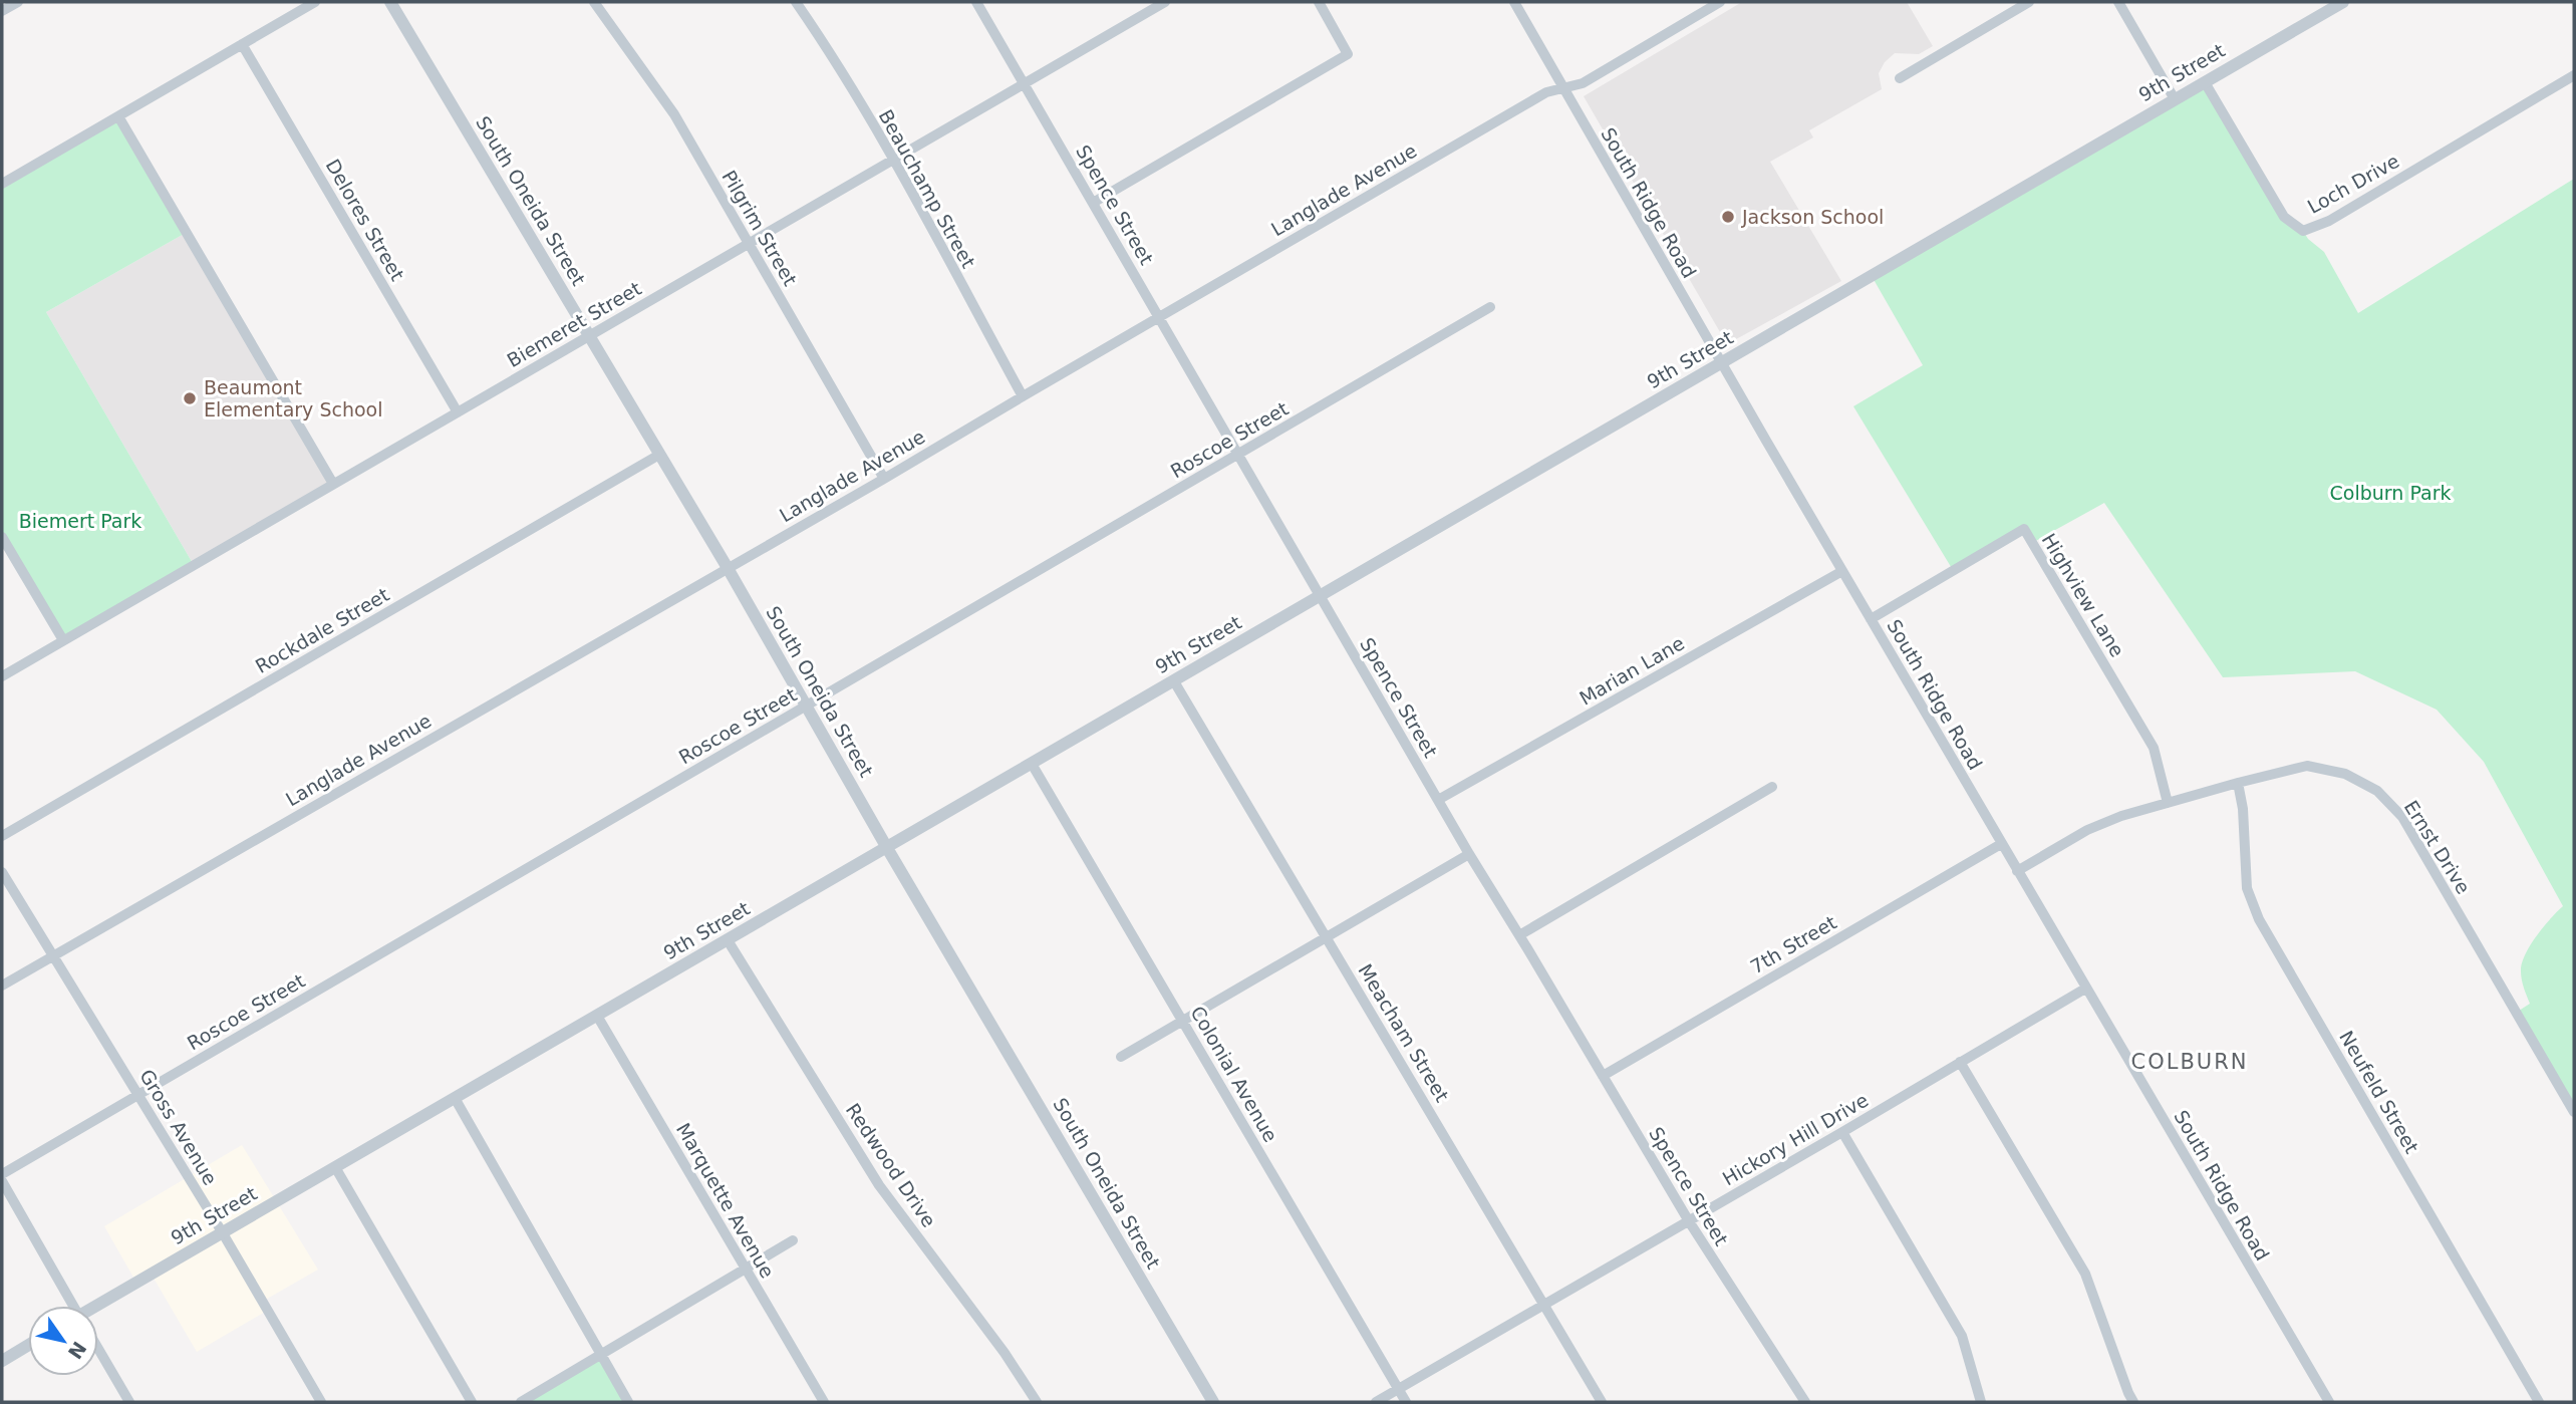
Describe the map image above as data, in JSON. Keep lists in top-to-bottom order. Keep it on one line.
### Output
{"streets":{"street":["9th Street","Loch Drive","Beauchamp Street","Langlade Avenue","South Oneida Street","South Ridge Road","Spence Street","Delores Street","Pilgrim Street","Biemeret Street","Roscoe Street","Highview Lane","Rockdale Street","Marian Lane","Ernst Drive","7th Street","Meacham Street","Colonial Avenue","Neufeld Street","Gross Avenue","Hickory Hill Drive","Redwood Drive","Marquette Avenue"]},"crossings":[["9th Street","Loch Drive"],["9th Street","South Oneida Street"],["9th Street","South Ridge Road"],["9th Street","Spence Street"],["9th Street","Meacham Street"],["9th Street","Colonial Avenue"],["9th Street","Gross Avenue"],["9th Street","Redwood Drive"],["9th Street","Marquette Avenue"],["Beauchamp Street","Langlade Avenue"],["Beauchamp Street","Biemeret Street"],["Langlade Avenue","South Oneida Street"],["Langlade Avenue","South Ridge Road"],["Langlade Avenue","Spence Street"],["Langlade Avenue","Pilgrim Street"],["Langlade Avenue","Gross Avenue"],["South Oneida Street","Biemeret Street"],["South Oneida Street","Roscoe Street"],["South Oneida Street","Rockdale Street"],["South Ridge Road","Highview Lane"],["South Ridge Road","Marian Lane"],["South Ridge Road","Ernst Drive"],["South Ridge Road","7th Street"],["South Ridge Road","Hickory Hill Drive"],["Spence Street","Biemeret Street"],["Spence Street","Roscoe Street"],["Spence Street","Marian Lane"],["Spence Street","7th Street"],["Spence Street","Hickory Hill Drive"],["Delores Street","Biemeret Street"],["Pilgrim Street","Biemeret Street"],["Roscoe Street","Gross Avenue"],["Highview Lane","Ernst Drive"],["Ernst Drive","Neufeld Street"],["Meacham Street","Hickory Hill Drive"],["Colonial Avenue","Hickory Hill Drive"]],"districts":["COLBURN"],"parks":["Colburn Park","Biemert Park"],"places":["Jackson School","Beaumont Elementary School"],"north":"bottom right"}
